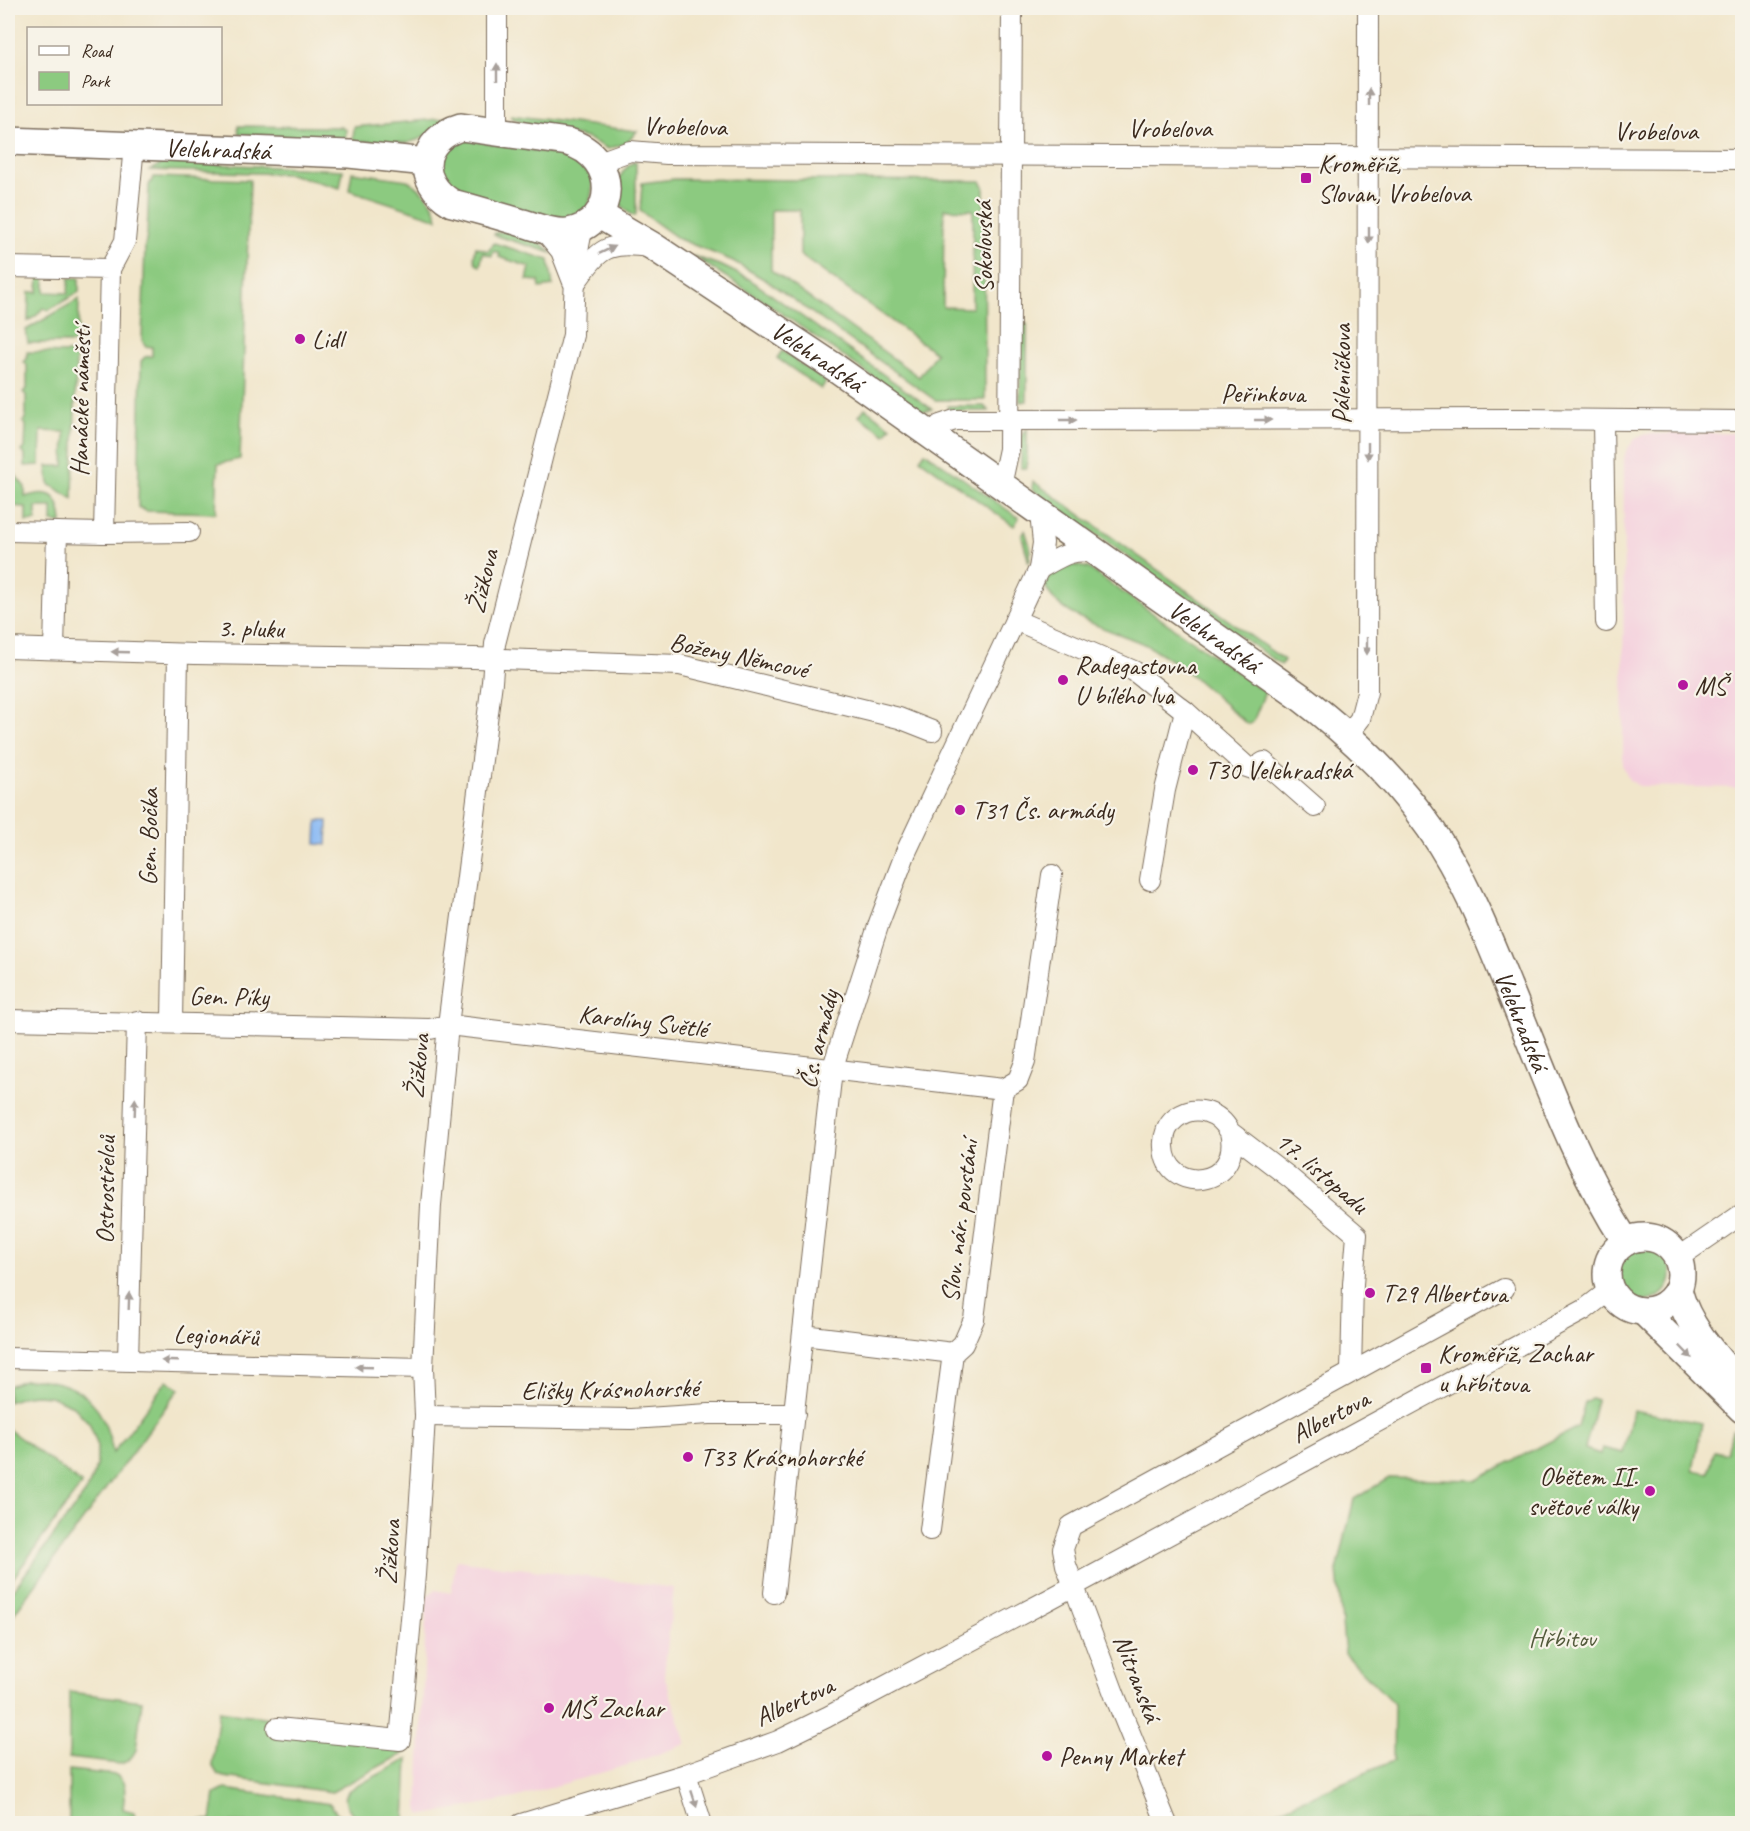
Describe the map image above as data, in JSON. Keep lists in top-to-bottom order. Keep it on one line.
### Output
{"streets":{"main road":["Velehradská"],"street":["Vrobelova","Sokolovská","Páleníčkova","Peřinkova","Hanácké náměstí","Žižkova","3. pluku","Boženy Němcové","Gen. Bočka","Gen. Píky","Karolíny Světlé","Čs. armády","17. listopadu","Ostrostřelců","Slov. nár. povstání","Legionářů","Elišky Krásnohorské","Albertova","Nitranská"]},"crossings":[["Vrobelova","Sokolovská"],["Vrobelova","Páleníčkova"],["Velehradská","Sokolovská"],["Velehradská","Páleníčkova"],["Velehradská","Peřinkova"],["Velehradská","Hanácké náměstí"],["Velehradská","Žižkova"],["Velehradská","Čs. armády"],["Velehradská","Albertova"],["Sokolovská","Peřinkova"],["Páleníčkova","Peřinkova"],["Žižkova","3. pluku"],["Žižkova","Boženy Němcové"],["Žižkova","Gen. Píky"],["Žižkova","Karolíny Světlé"],["Žižkova","Legionářů"],["Žižkova","Elišky Krásnohorské"],["3. pluku","Boženy Němcové"],["3. pluku","Gen. Bočka"],["Gen. Bočka","Gen. Píky"],["Gen. Píky","Karolíny Světlé"],["Gen. Píky","Ostrostřelců"],["Karolíny Světlé","Čs. armády"],["Čs. armády","Elišky Krásnohorské"],["17. listopadu","Albertova"],["Ostrostřelců","Legionářů"],["Albertova","Nitranská"]],"one_way":["Peřinkova","Ostrostřelců","Legionářů"],"parks":["Hřbitov"],"places":{"transit":["Kroměříž, Slovan, Vrobelova","Kroměříž, Zachar u hřbitova"],"other":["Lidl","Radegastovna U bílého lva","MŠ","T30 Velehradská","T31 Čs. armády","T29 Albertova","T33 Krásnohorské","Obětem II. světové války","MŠ Zachar","Penny Market"]},"legend":["Road","Park"]}
